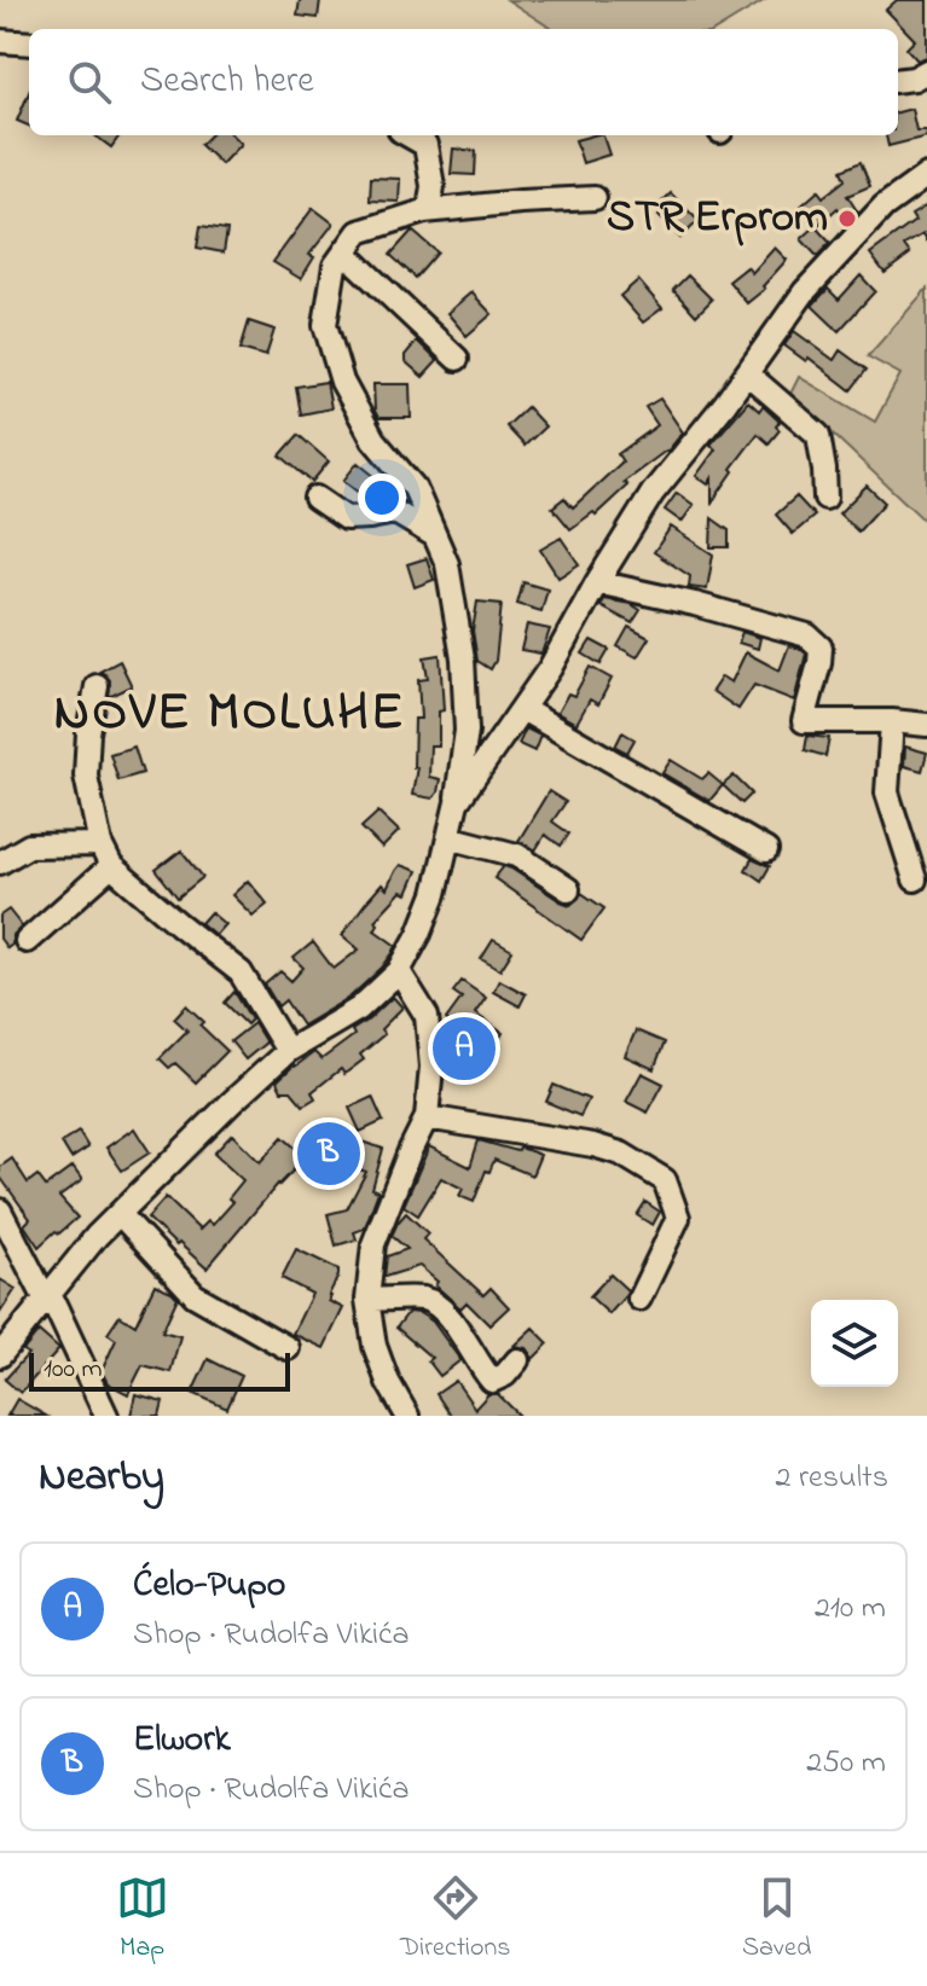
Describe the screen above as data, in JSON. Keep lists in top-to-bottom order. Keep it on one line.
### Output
{"districts":["NOVE MOLUHE"],"places":["STR Erprom"],"scale_bar":"100 m","page":{"search":"Search here","pins":["A","B"],"scale":"100 m","heading":["Nearby","2 results"],"list":[{"mark":"A","name":"Ćelo-Pupo","note":"Shop · Rudolfa Vikića","value":"210 m"},{"mark":"B","name":"Elwork","note":"Shop · Rudolfa Vikića","value":"250 m"}],"nav":["Map","Directions","Saved"]}}
